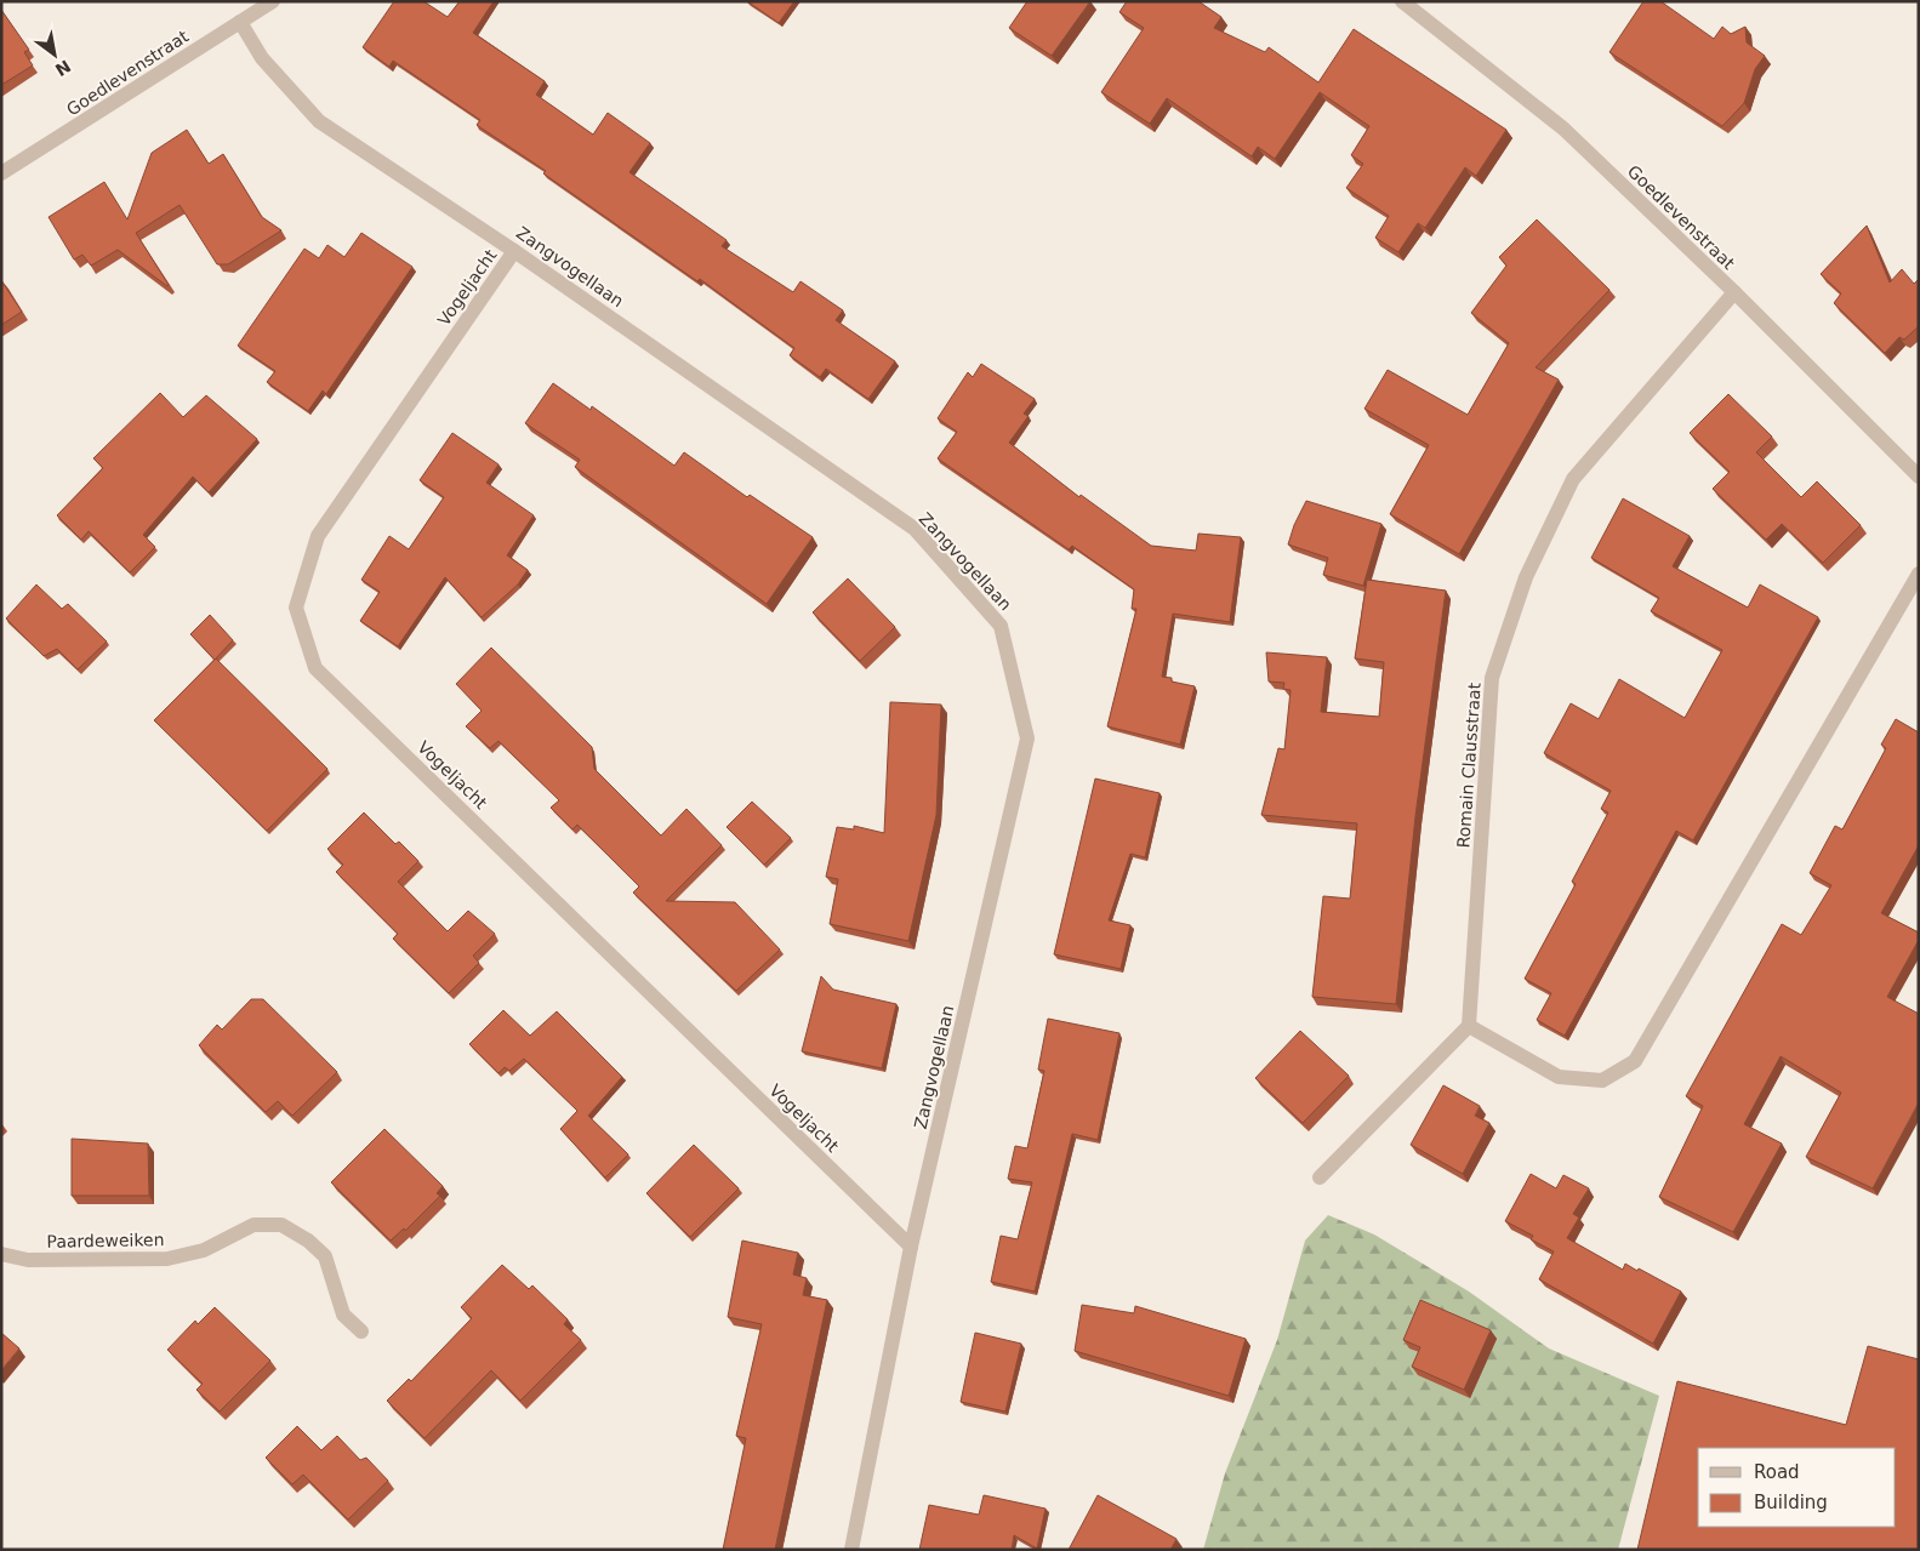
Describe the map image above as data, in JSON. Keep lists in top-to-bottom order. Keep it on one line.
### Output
{"streets":{"street":["Goedlevenstraat","Zangvogellaan","Vogeljacht","Romain Clausstraat","Paardeweiken"]},"crossings":[["Goedlevenstraat","Zangvogellaan"],["Goedlevenstraat","Romain Clausstraat"],["Zangvogellaan","Vogeljacht"]],"legend":["Road","Building"],"north":"bottom right"}
